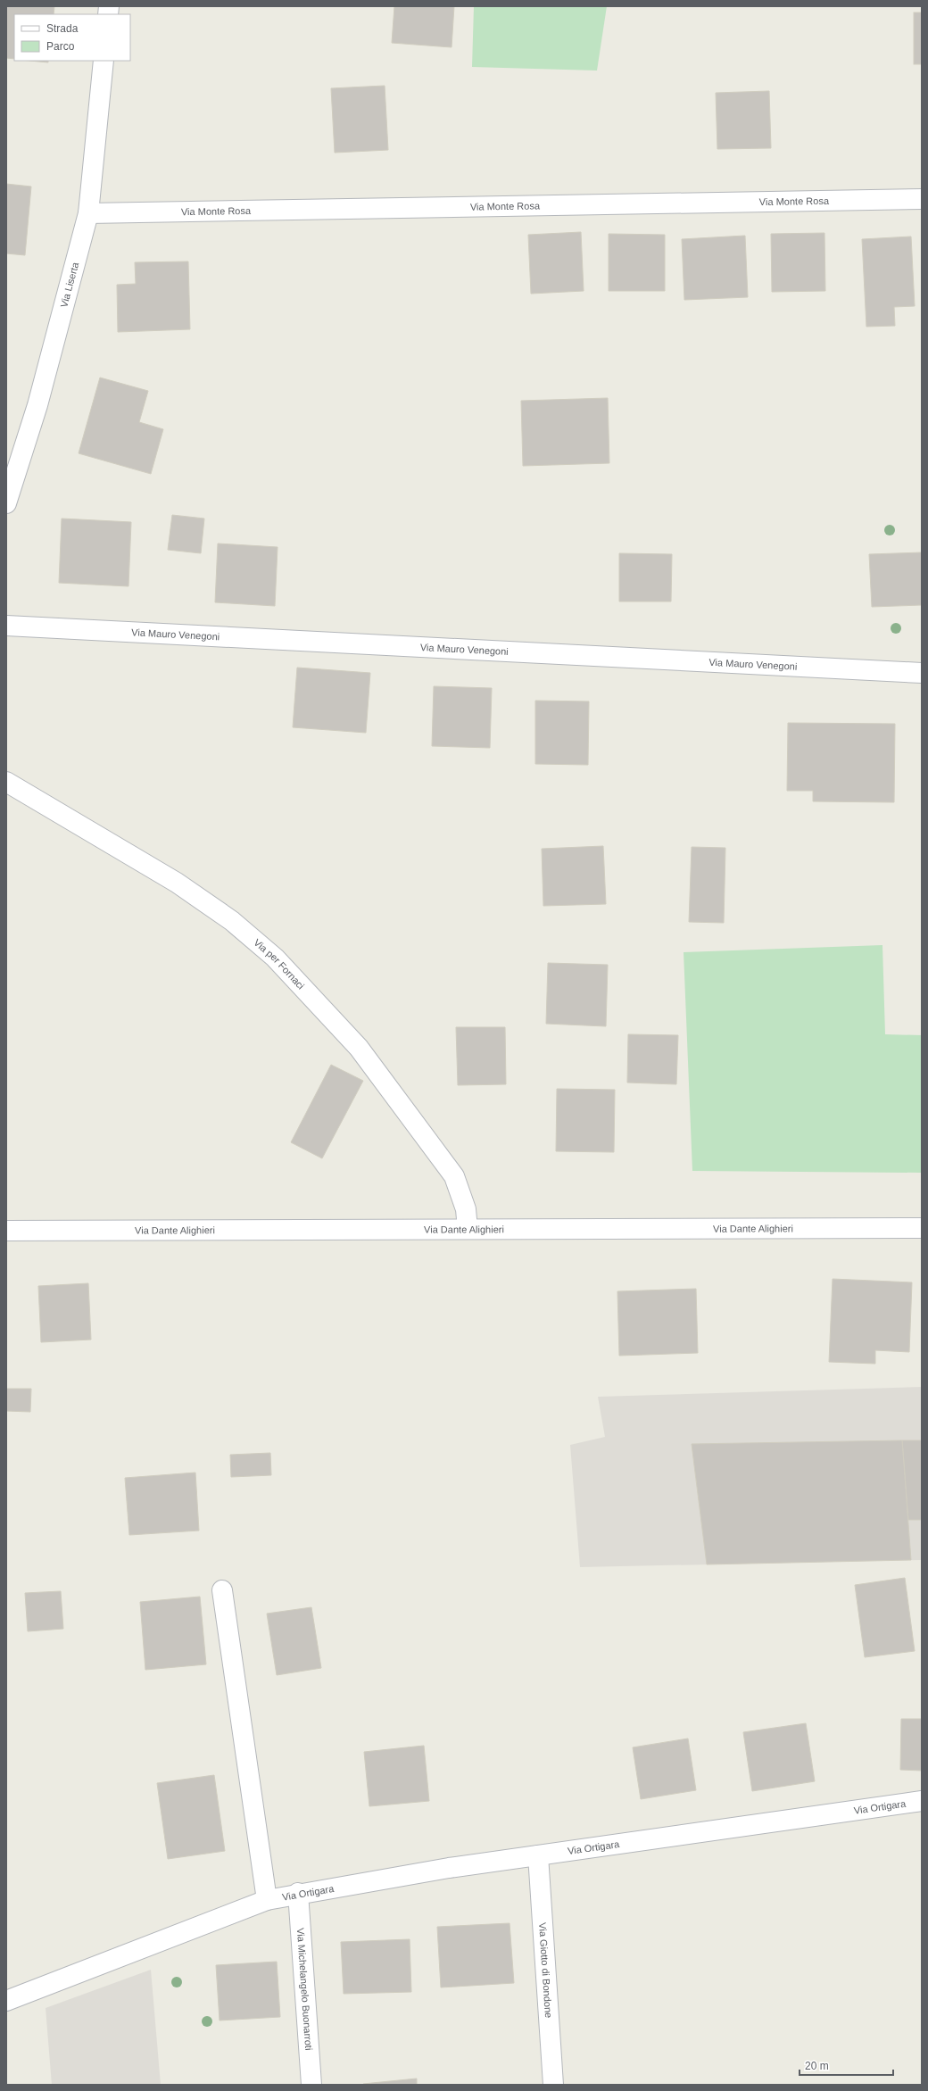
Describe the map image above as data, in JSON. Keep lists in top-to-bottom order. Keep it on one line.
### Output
{"streets":{"street":["Via Monte Rosa","Via Liserta","Via Mauro Venegoni","Via per Fornaci","Via Dante Alighieri","Via Ortigara","Via Giotto di Bondone","Via Michelangelo Buonarroti"]},"crossings":[["Via Monte Rosa","Via Liserta"],["Via per Fornaci","Via Dante Alighieri"],["Via Ortigara","Via Giotto di Bondone"],["Via Ortigara","Via Michelangelo Buonarroti"]],"legend":["Strada","Parco"],"scale_bar":"20 m"}
